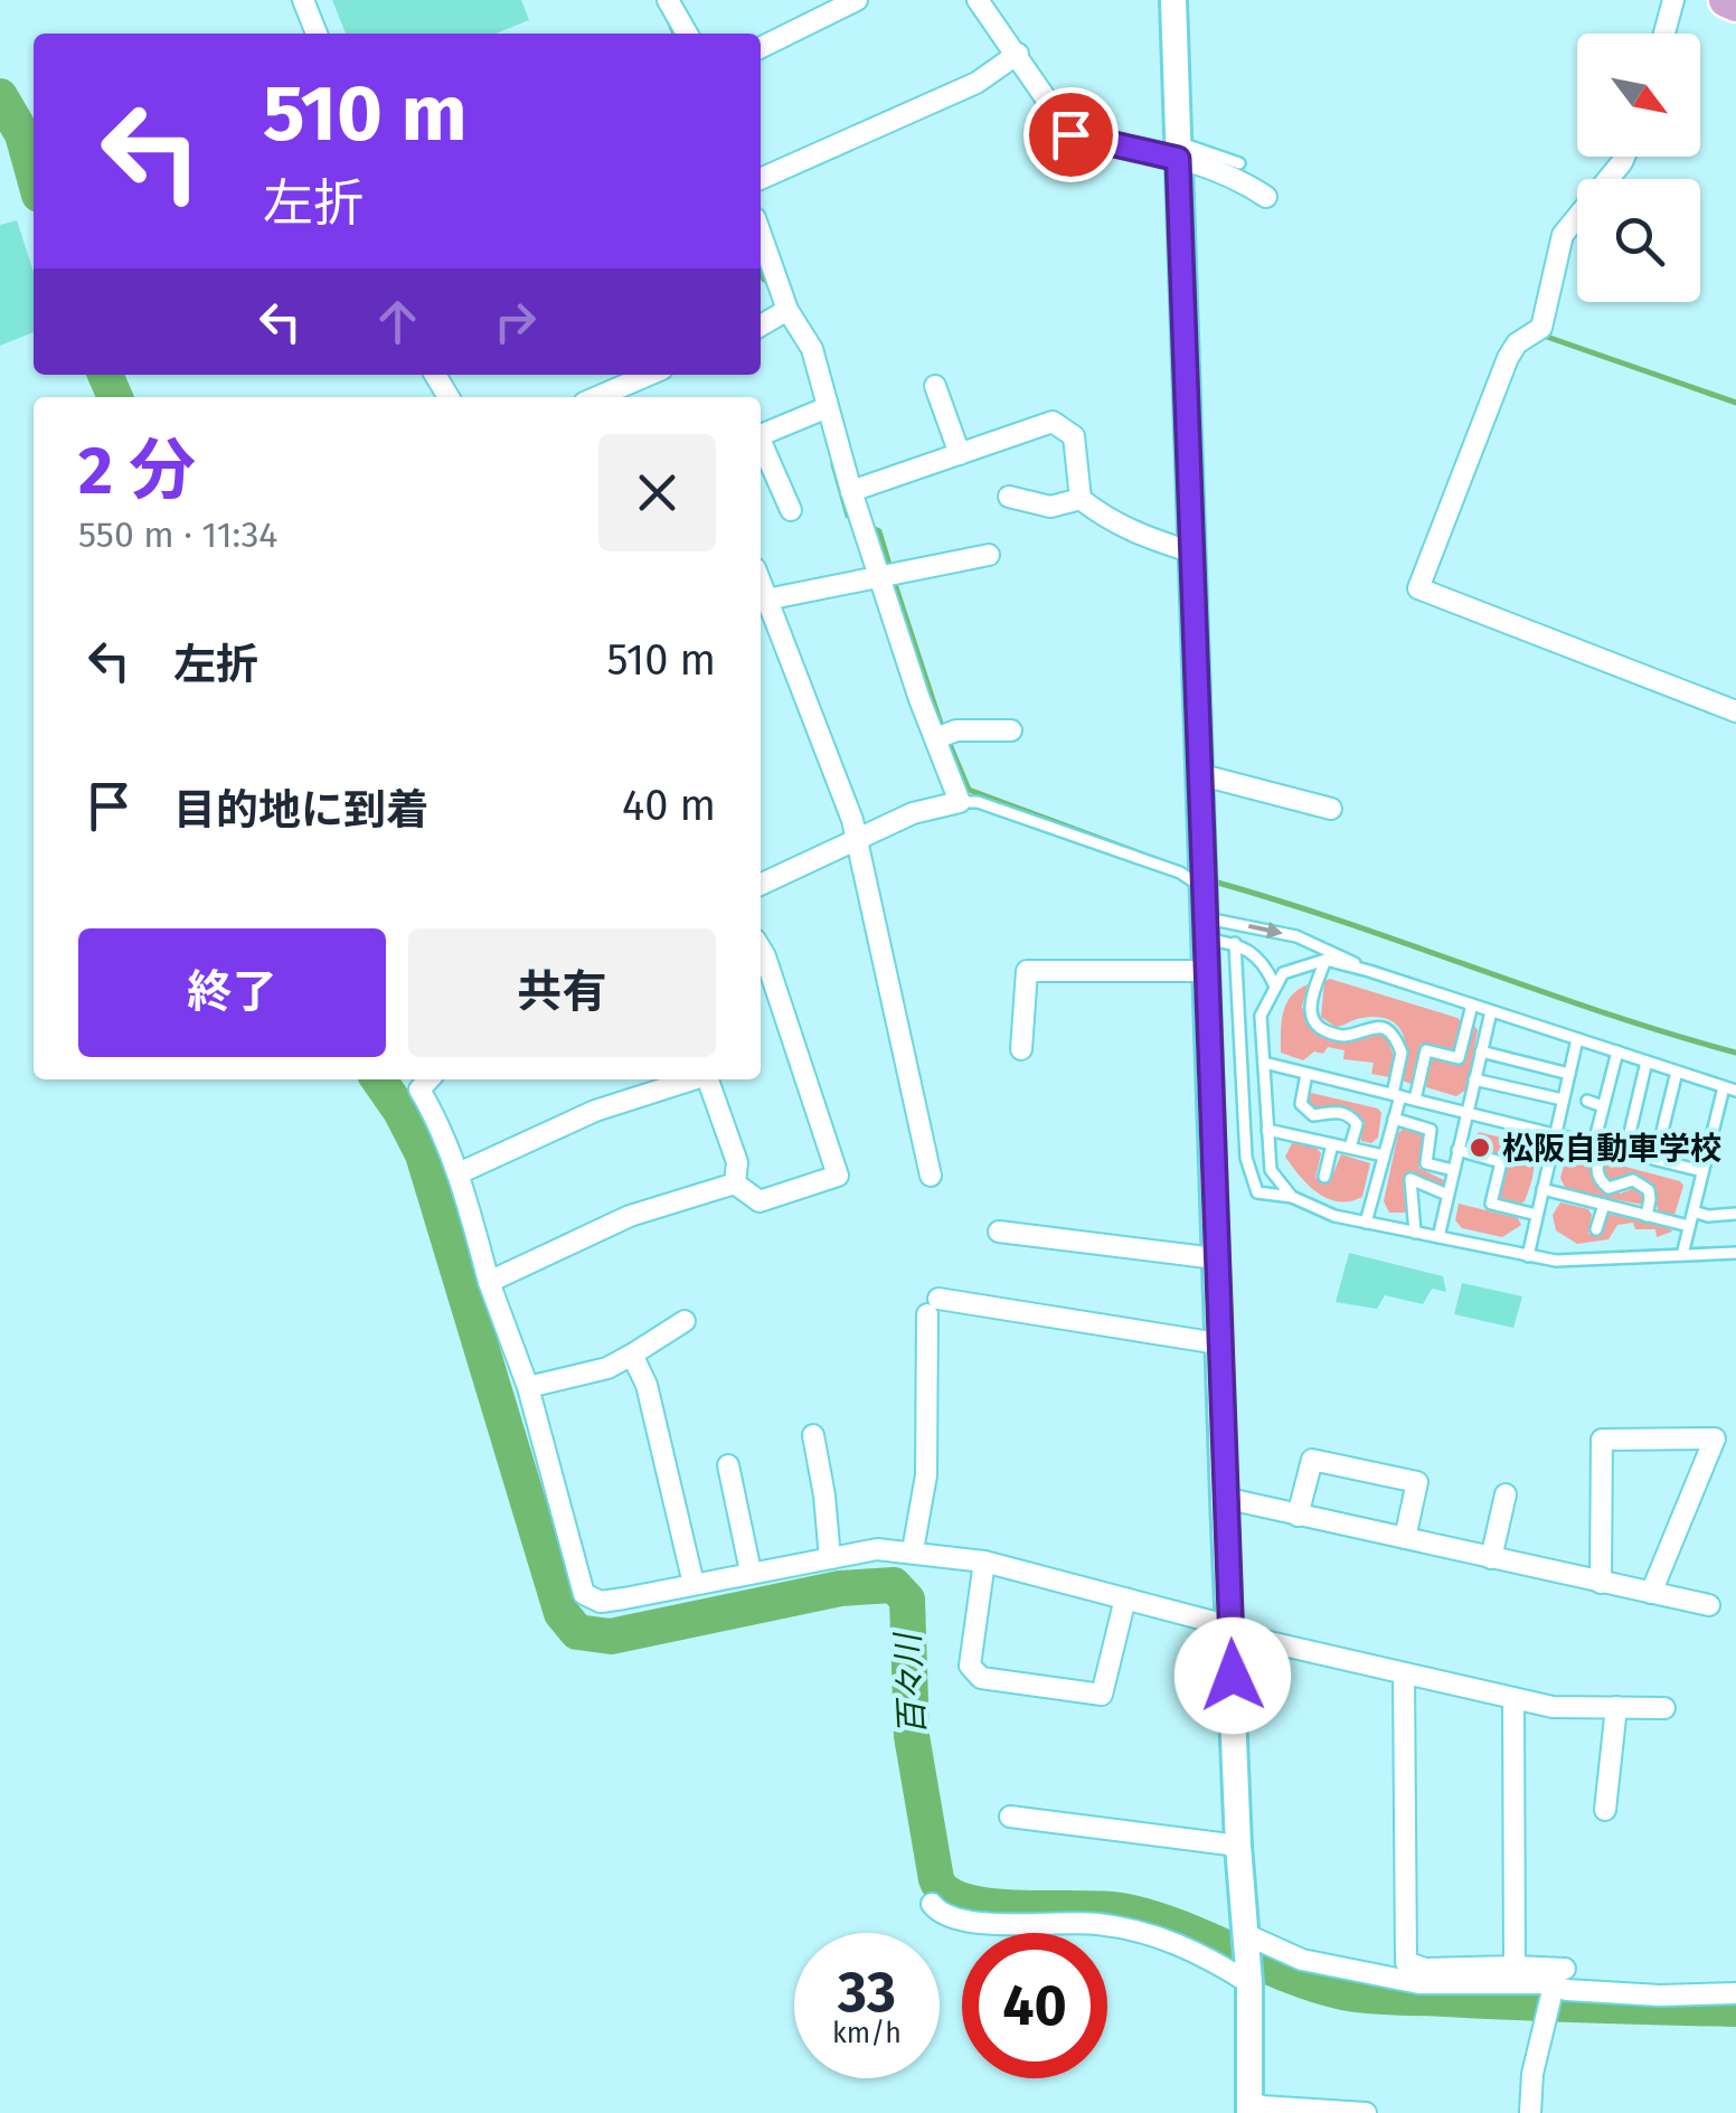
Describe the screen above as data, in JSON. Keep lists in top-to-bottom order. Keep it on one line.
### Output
{"water":["百々川"],"places":["松阪自動車学校"],"north":"bottom right","page":{"turn":["510 m","左折"],"heading":["2 分","550 m · 11:34"],"list":[{"name":"左折","value":"510 m"},{"name":"目的地に到着","value":"40 m"}],"buttons":["終了","共有"],"speed":"33 km/h","limit":"40"}}
